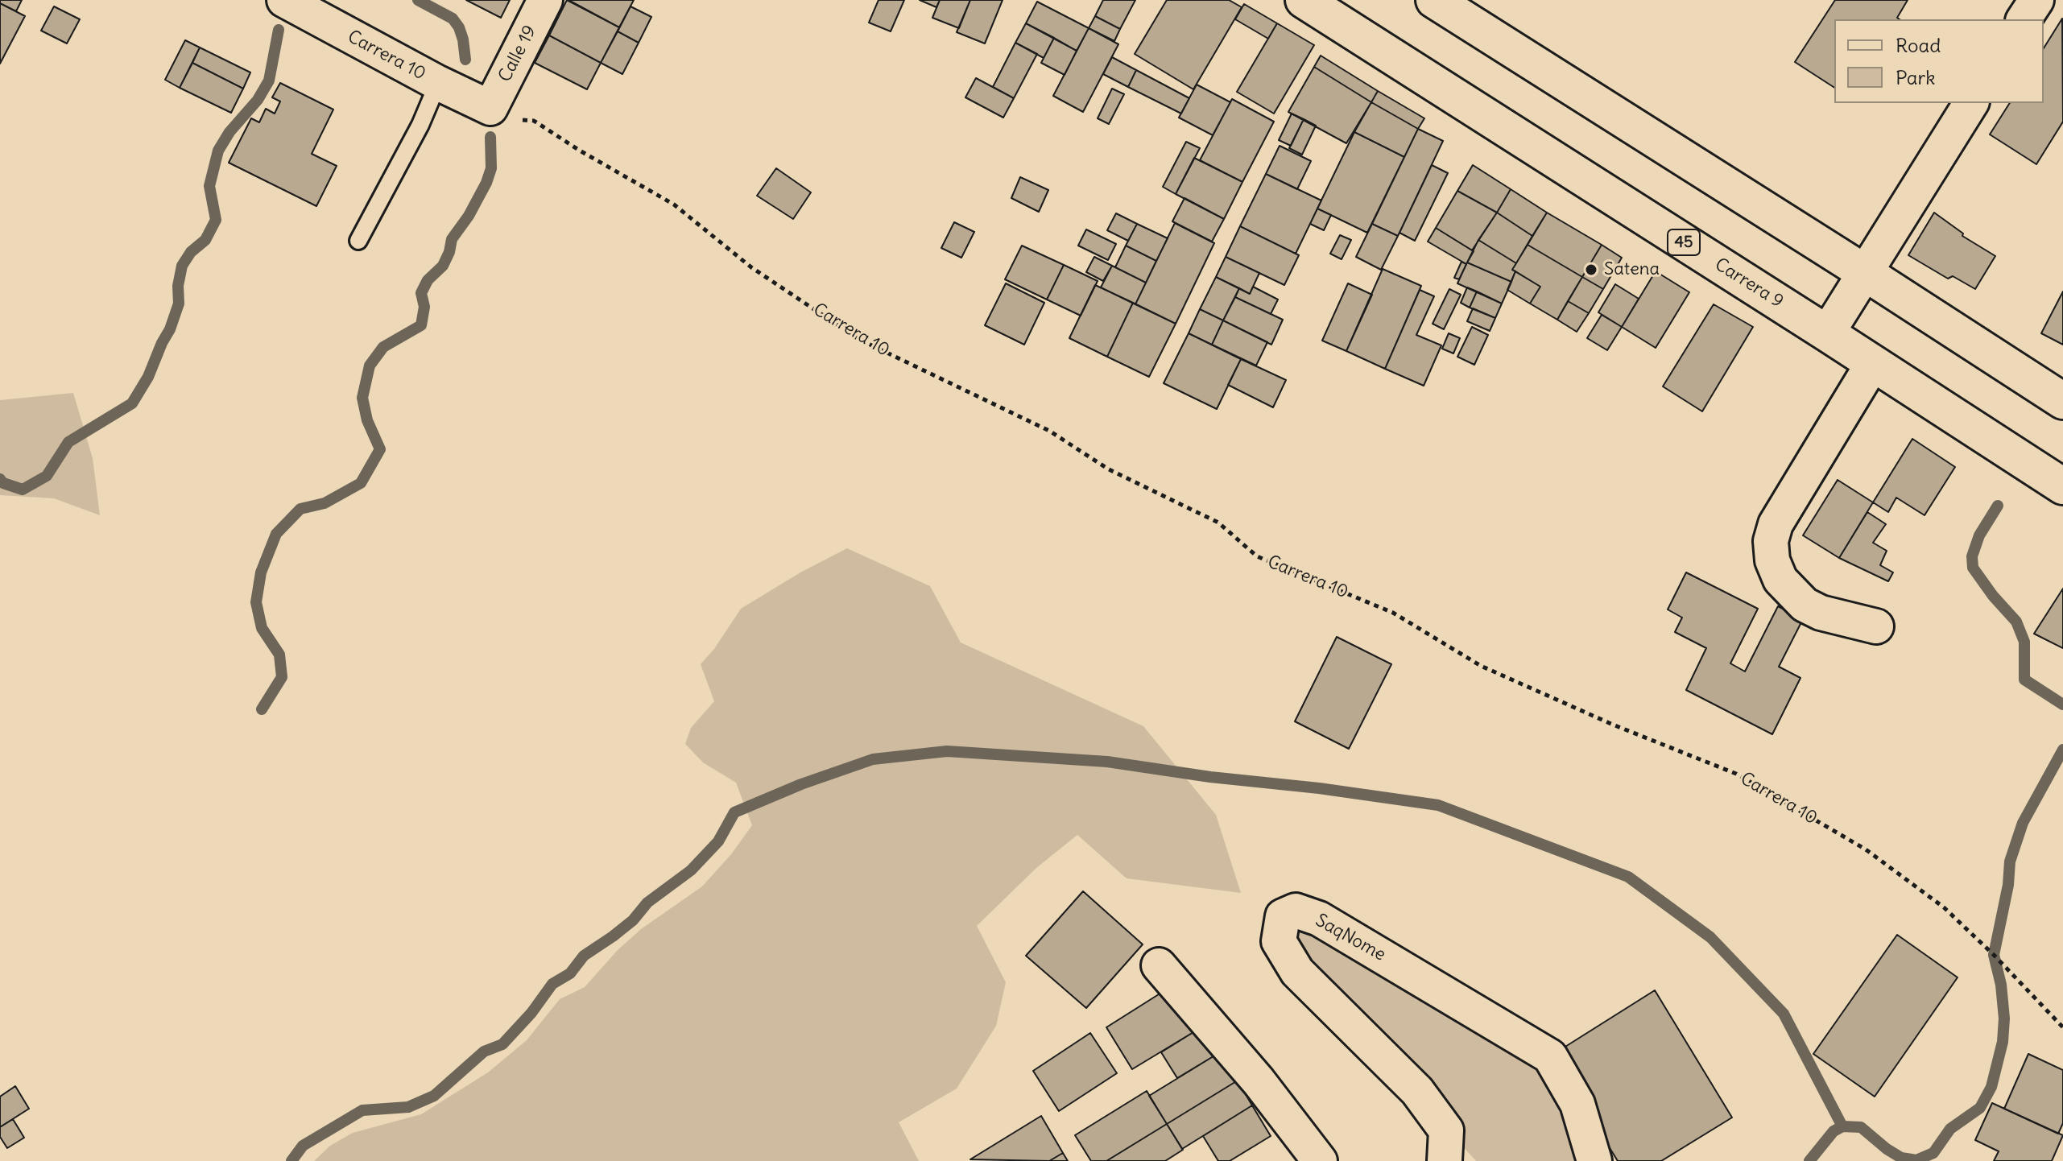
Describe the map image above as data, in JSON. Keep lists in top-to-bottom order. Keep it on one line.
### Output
{"streets":{"highway":["45","Carrera 9"],"street":["Calle 19","Carrera 10","SaqNome"]},"crossings":[["Calle 19","Carrera 10"]],"places":["Satena"],"legend":["Road","Park"]}
